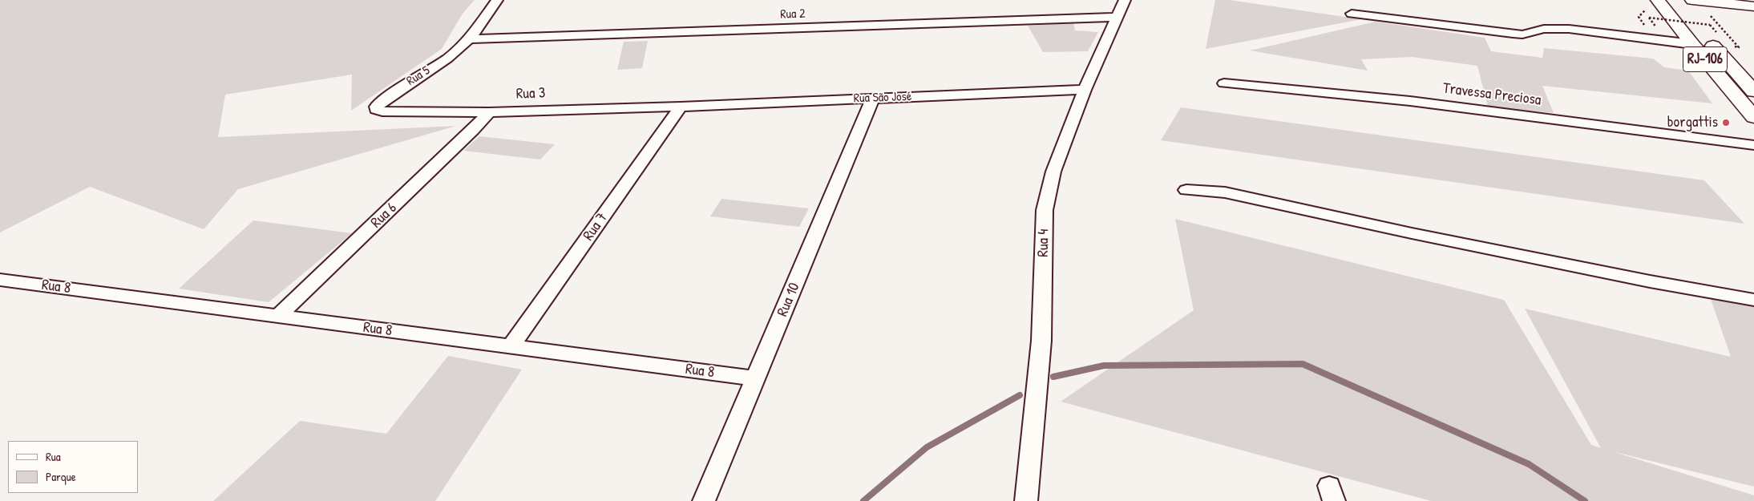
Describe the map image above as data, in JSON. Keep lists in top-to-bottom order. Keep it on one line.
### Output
{"streets":{"main road":["RJ-106"],"street":["Rua 2","Rua 5","Rua 3","Travessa Preciosa","Rua São José","Rua 6","Rua 7","Rua 4","Rua 8","Rua 10"]},"crossings":[["Rua 2","Rua 5"],["Rua 2","Rua 4"],["Rua 5","Rua 3"],["Rua 3","Rua São José"],["Rua 3","Rua 6"],["Rua 3","Rua 7"],["Rua São José","Rua 7"],["Rua São José","Rua 4"],["Rua São José","Rua 10"],["Rua 6","Rua 8"],["Rua 7","Rua 8"],["Rua 8","Rua 10"]],"places":["borgattis"],"legend":["Rua","Parque"]}
